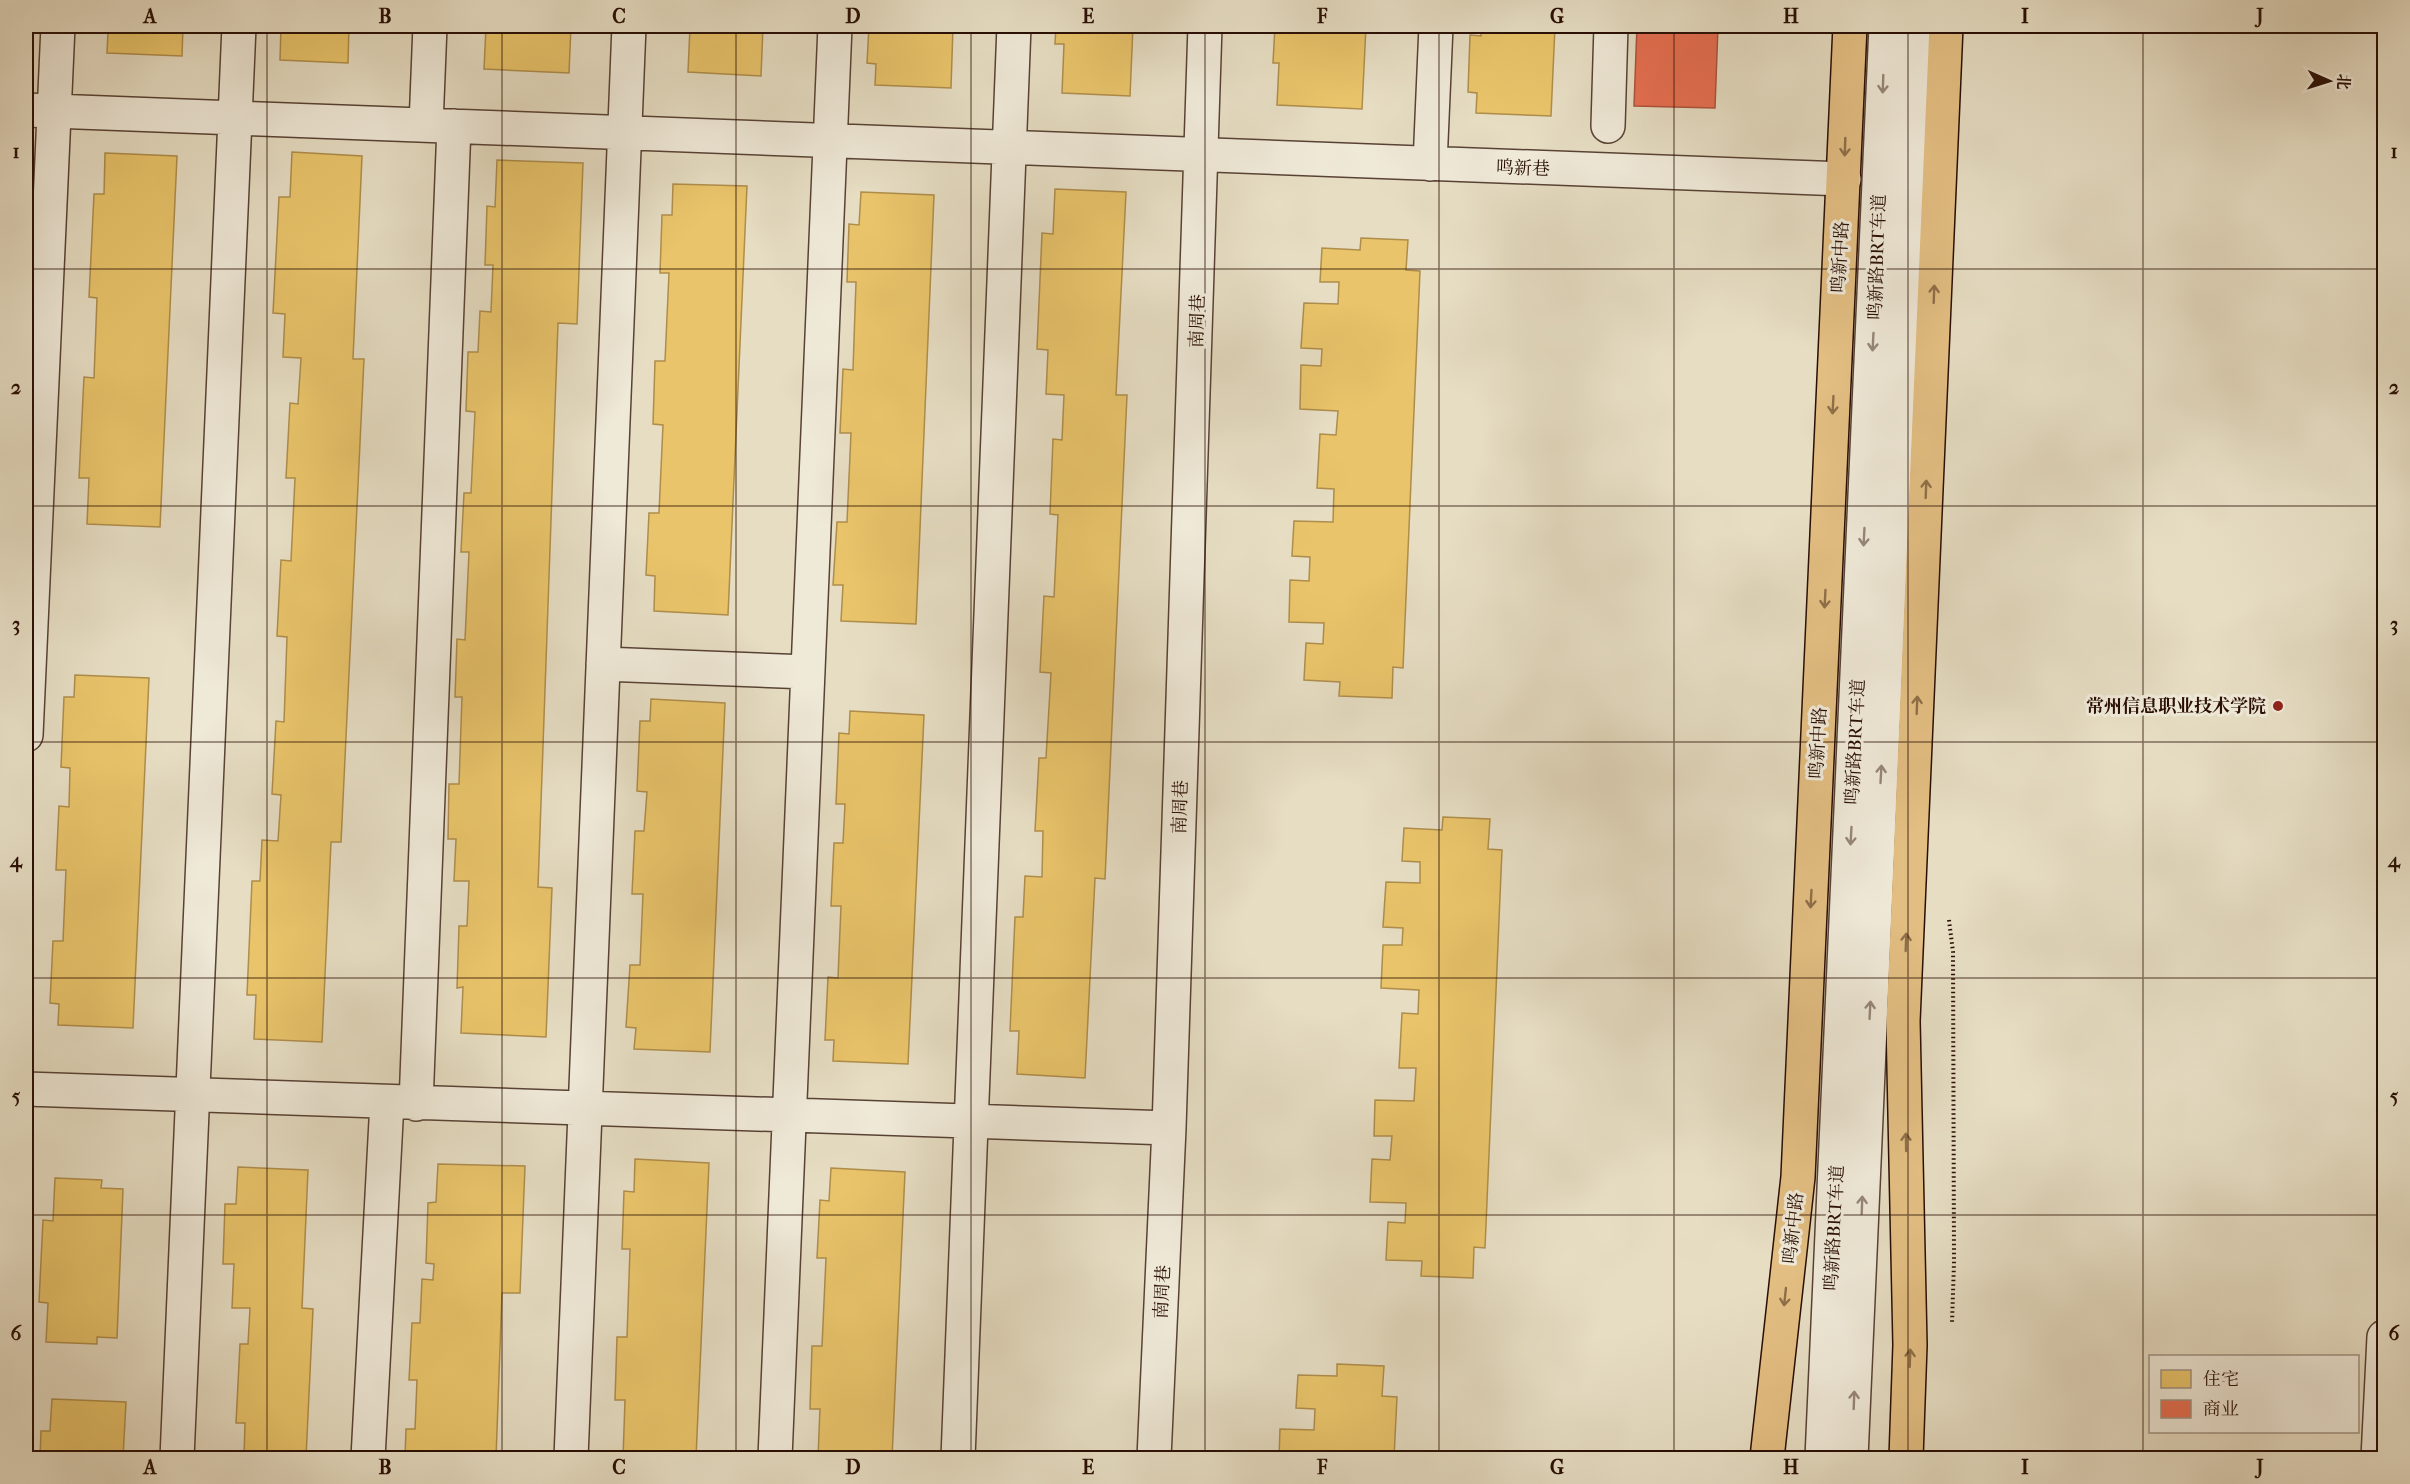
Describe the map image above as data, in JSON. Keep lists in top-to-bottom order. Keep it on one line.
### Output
{"streets":{"main road":["鸣新中路"],"street":["鸣新巷","鸣新路BRT车道","南周巷"]},"crossings":[["鸣新巷","鸣新中路"],["鸣新巷","南周巷"]],"places":["常州信息职业技术学院"],"legend":["住宅","商业"],"north":"right","grid":{"columns":["A","B","C","D","E","F","G","H","I","J"],"rows":["1","2","3","4","5","6"]}}
